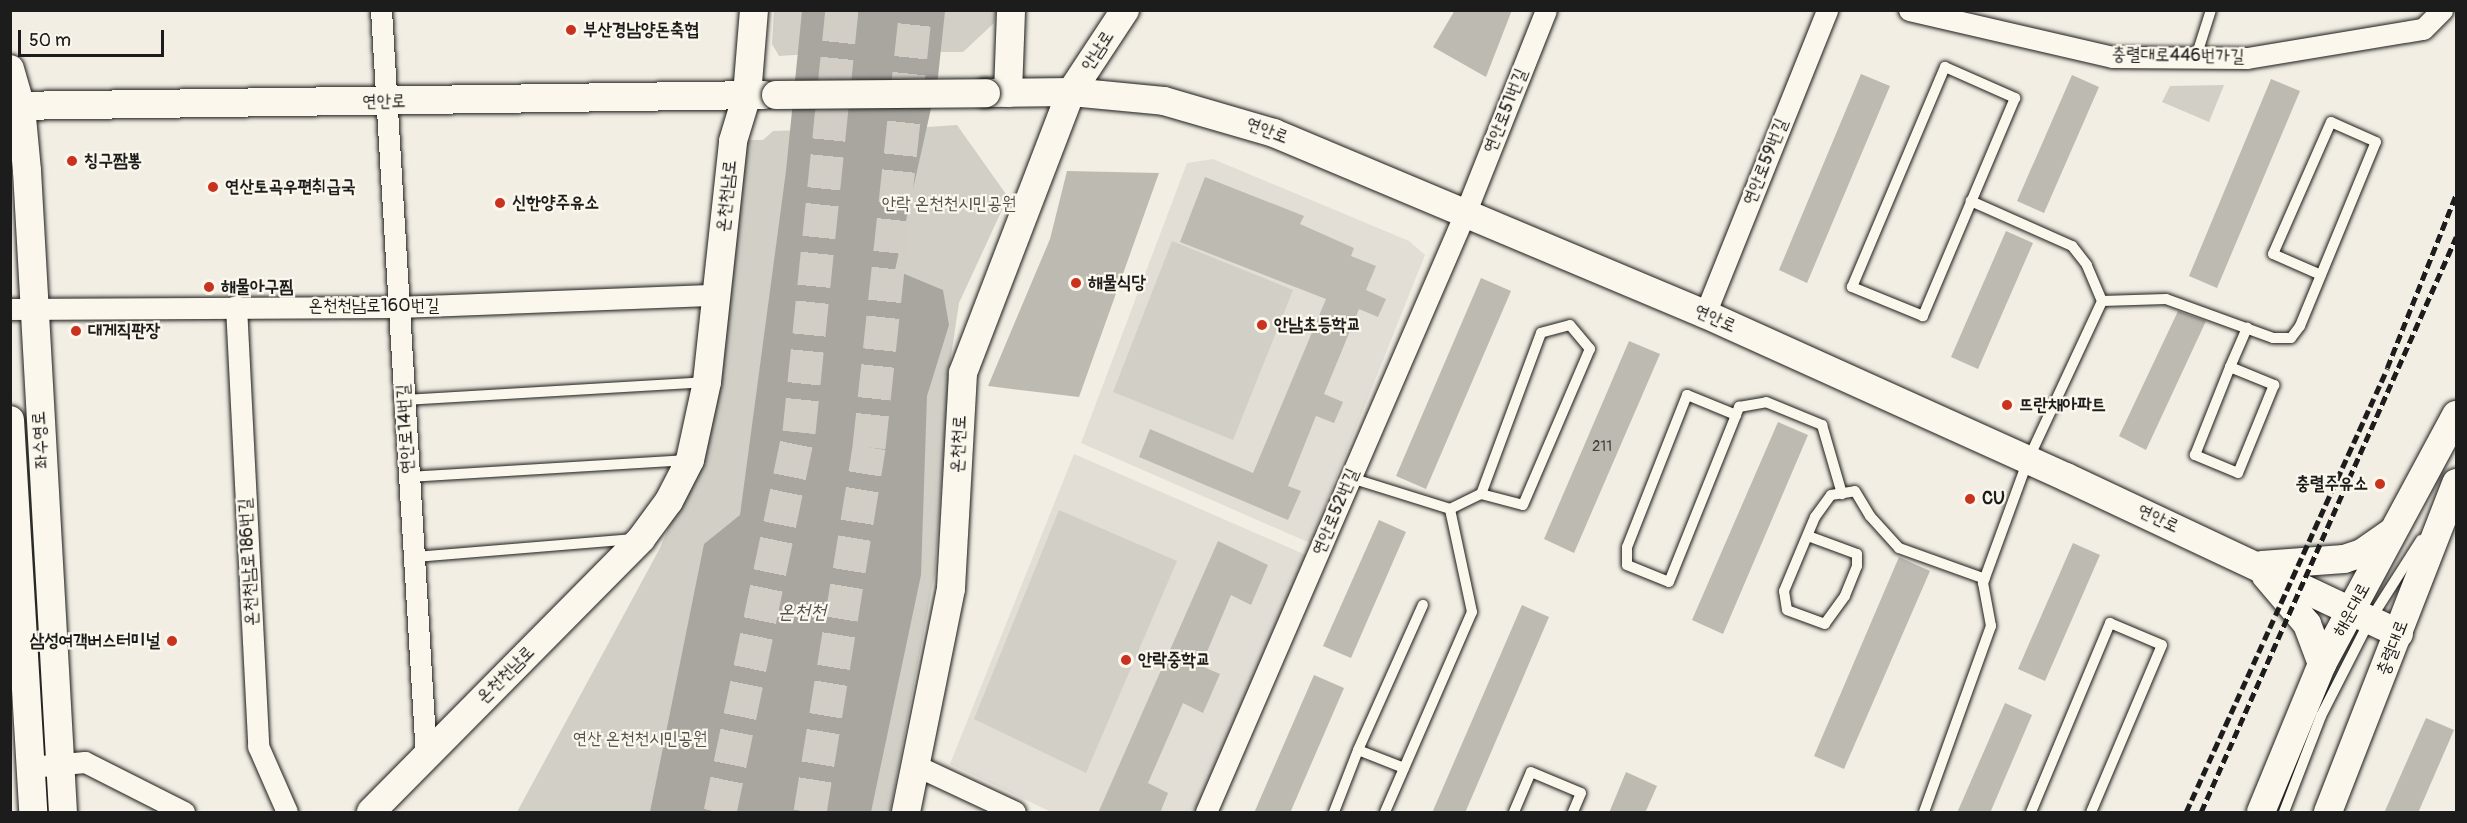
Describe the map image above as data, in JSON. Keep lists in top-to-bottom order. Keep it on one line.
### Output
{"streets":{"main road":["안남로","연안로","온천천남로","좌수영로","온천천로","해운대로","충렬대로"],"street":["충렬대로446번가길","연안로51번길","연안로59번길","온천천남로160번길","연안로14번길","연안로52번길","온천천남로186번길"]},"crossings":[["안남로","연안로"],["안남로","온천천로"],["연안로","연안로51번길"],["연안로","연안로59번길"],["연안로","온천천남로"],["연안로","연안로14번길"],["연안로","좌수영로"],["연안로","온천천로"],["연안로","연안로52번길"],["연안로","해운대로"],["연안로","충렬대로"],["연안로51번길","연안로52번길"],["온천천남로","온천천남로160번길"],["온천천남로","연안로14번길"],["온천천남로160번길","연안로14번길"],["온천천남로160번길","좌수영로"],["온천천남로160번길","온천천남로186번길"],["해운대로","충렬대로"]],"water":["온천천"],"parks":["안락 온천천시민공원","연산 온천천시민공원"],"places":["부산경남양돈축협","칭구짬뽕","연산토곡우편취급국","신한양주유소","해물식당","해물아구찜","안남초등학교","대게직판장","뜨란채아파트","충렬주유소","CU","삼성여객버스터미널","안락중학교"],"house_numbers":["211"],"scale_bar":"50 m"}
